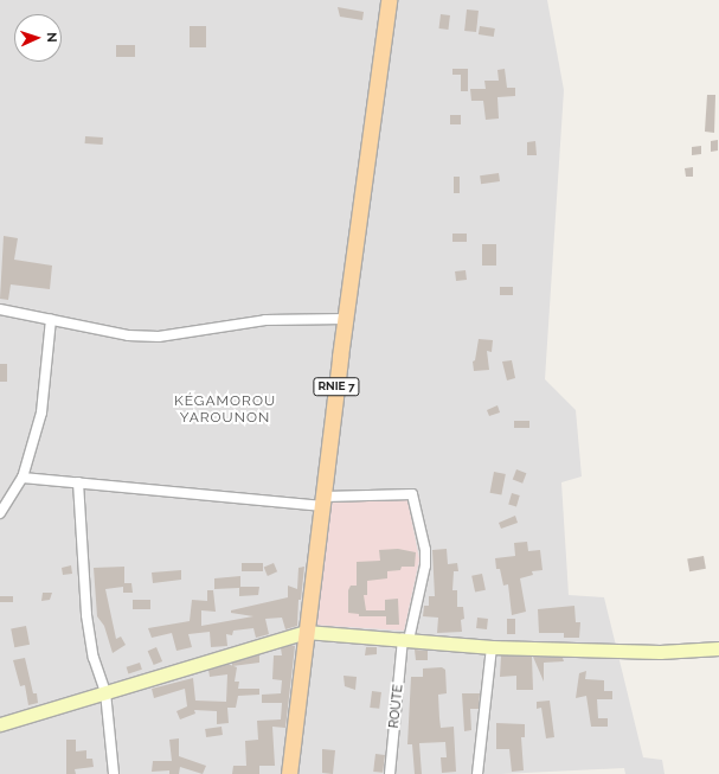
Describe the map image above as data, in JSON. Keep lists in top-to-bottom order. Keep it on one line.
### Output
{"streets":{"main road":["RNIE 7"],"street":["ROUTE"]},"crossings":[["RNIE 7","ROUTE"]],"districts":["KÉGAMOROU YAROUNON"],"north":"right"}
